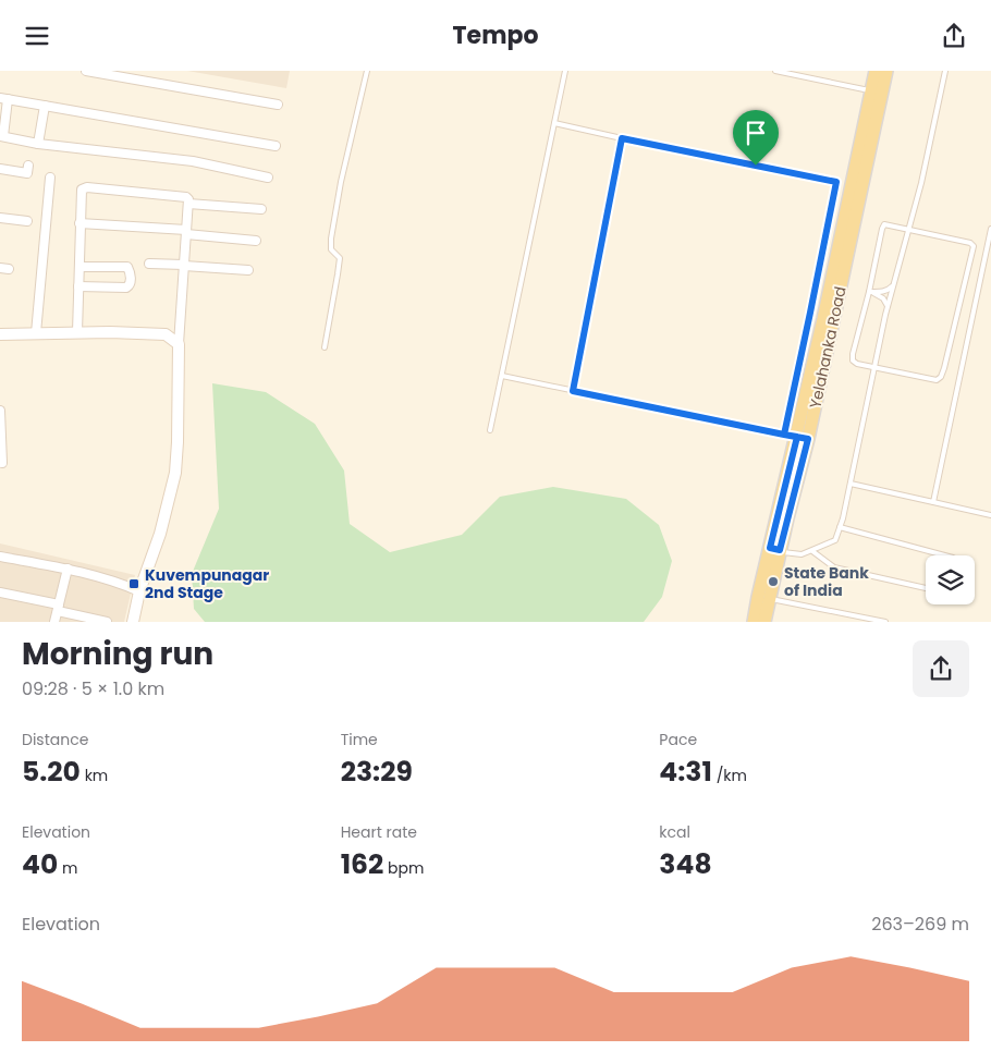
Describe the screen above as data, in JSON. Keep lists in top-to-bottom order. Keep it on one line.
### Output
{"streets":{"main road":["Yelahanka Road"]},"places":{"other":["State Bank of India"],"transit":["Kuvempunagar 2nd Stage"]},"page":{"header":"Tempo","heading":["Morning run","09:28 · 5 × 1.0 km"],"stats":[["Distance","5.20 km"],["Time","23:29"],["Pace","4:31 /km"],["Elevation","40 m"],["Heart rate","162 bpm"],["kcal","348"]],"chart":["Elevation","263–269 m"]}}
